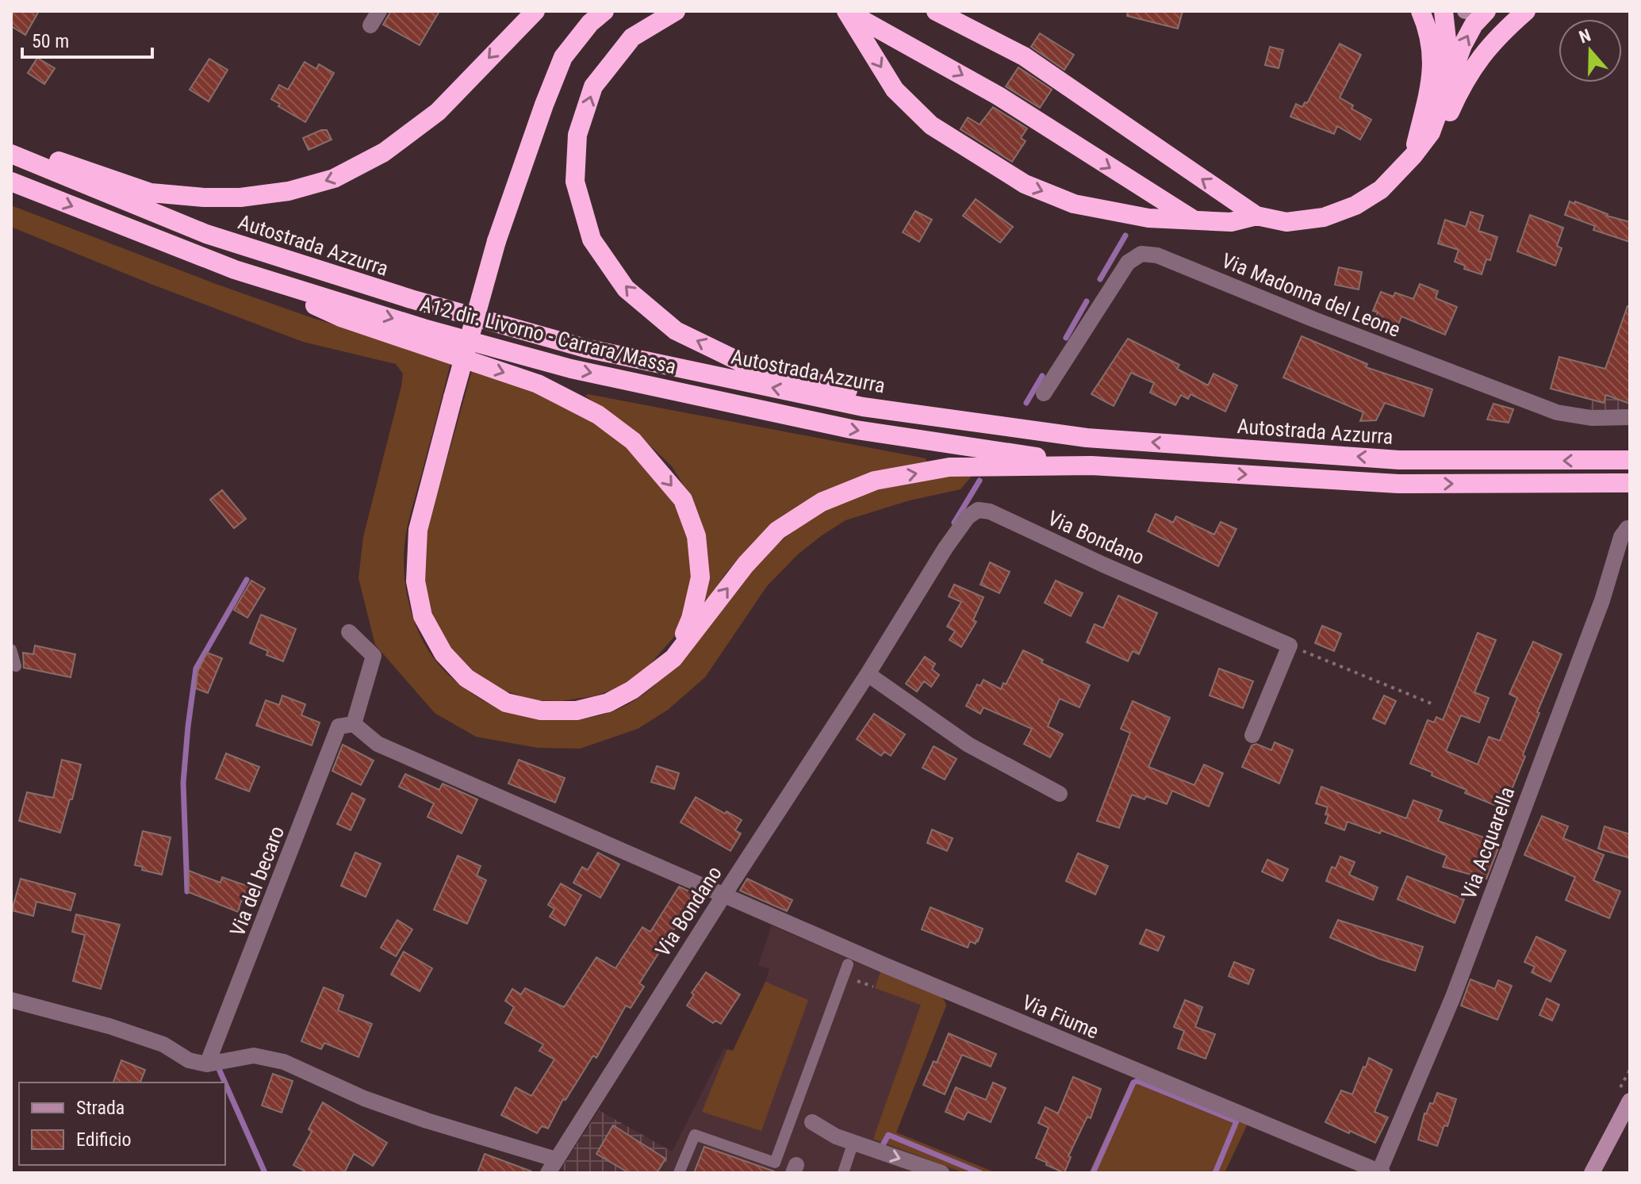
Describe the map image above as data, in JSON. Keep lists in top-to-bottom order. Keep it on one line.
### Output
{"streets":{"highway":["Autostrada Azzurra","A12 dir. Livorno - Carrara/Massa"],"street":["Via Madonna del Leone","Via Bondano","Via Acquarella","Via del becaro","Via Fiume"]},"crossings":[["Via Bondano","Via Fiume"],["Via Acquarella","Via Fiume"],["Via del becaro","Via Fiume"]],"one_way":["A12 dir. Livorno - Carrara/Massa"],"legend":["Strada","Edificio"],"scale_bar":"50 m","north":"top"}
